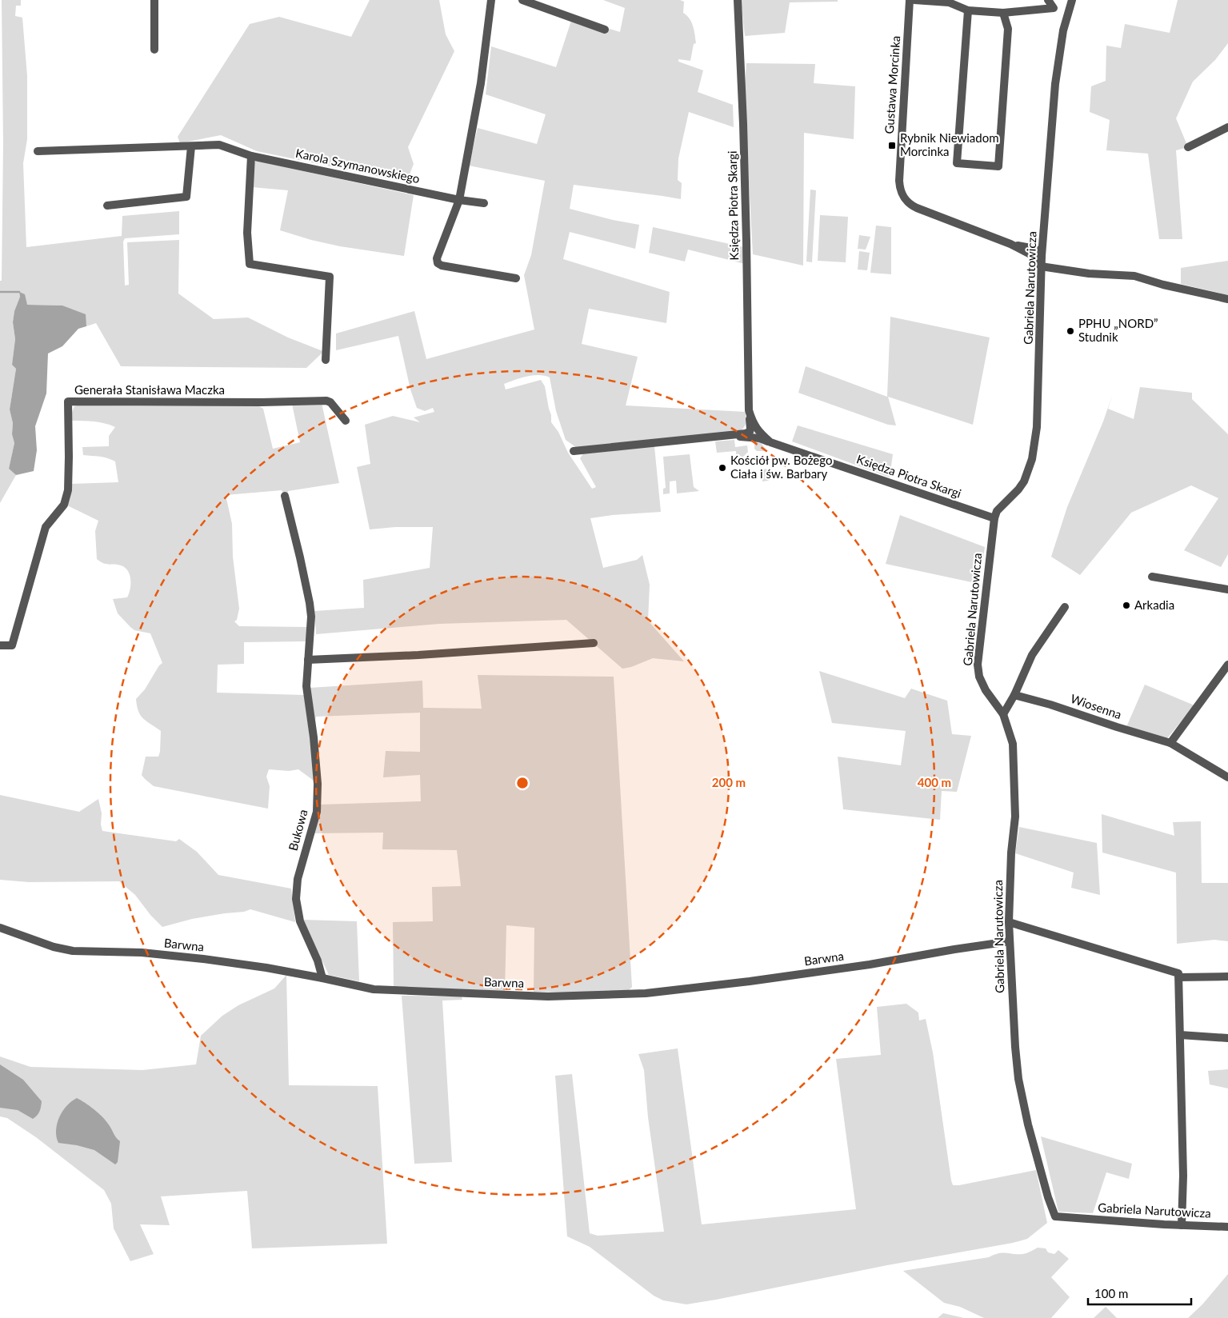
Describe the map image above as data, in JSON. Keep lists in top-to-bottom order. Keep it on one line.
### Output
{"streets":{"street":["Gustawa Morcinka","Karola Szymanowskiego","Księdza Piotra Skargi","Gabriela Narutowicza","Generała Stanisława Maczka","Wiosenna","Bukowa","Barwna"]},"crossings":[["Gustawa Morcinka","Gabriela Narutowicza"],["Księdza Piotra Skargi","Gabriela Narutowicza"],["Gabriela Narutowicza","Barwna"],["Bukowa","Barwna"]],"places":{"transit":["Rybnik Niewiadom Morcinka"],"other":["PPHU „NORD” Studnik","Kościół pw. Bożego Ciała i św. Barbary","Arkadia"]},"scale_bar":"100 m","rings":["200 m","400 m"]}
